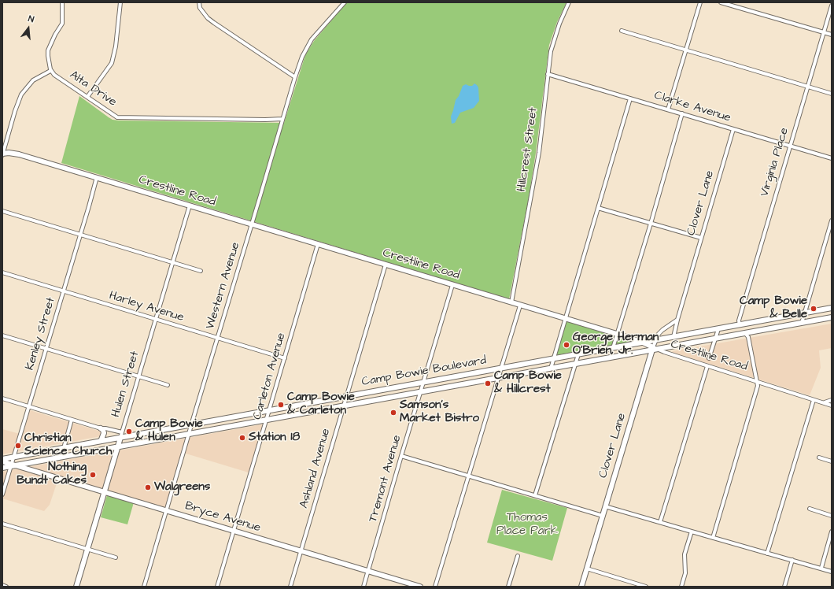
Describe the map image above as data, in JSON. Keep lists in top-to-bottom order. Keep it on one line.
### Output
{"streets":{"main road":["Crestline Road","Clover Lane","Camp Bowie Boulevard","Hulen Street","Bryce Avenue"],"street":["Alta Drive","Clarke Avenue","Hillcrest Street","Virginia Place","Western Avenue","Harley Avenue","Kenley Street","Carleton Avenue","Ashland Avenue","Tremont Avenue"]},"crossings":[["Alta Drive","Western Avenue"],["Clarke Avenue","Hillcrest Street"],["Clarke Avenue","Virginia Place"],["Clarke Avenue","Clover Lane"],["Hillcrest Street","Crestline Road"],["Virginia Place","Camp Bowie Boulevard"],["Crestline Road","Clover Lane"],["Crestline Road","Western Avenue"],["Crestline Road","Kenley Street"],["Crestline Road","Camp Bowie Boulevard"],["Crestline Road","Carleton Avenue"],["Crestline Road","Hulen Street"],["Crestline Road","Ashland Avenue"],["Crestline Road","Tremont Avenue"],["Clover Lane","Camp Bowie Boulevard"],["Western Avenue","Harley Avenue"],["Western Avenue","Camp Bowie Boulevard"],["Western Avenue","Bryce Avenue"],["Harley Avenue","Kenley Street"],["Harley Avenue","Carleton Avenue"],["Harley Avenue","Hulen Street"],["Kenley Street","Camp Bowie Boulevard"],["Kenley Street","Bryce Avenue"],["Camp Bowie Boulevard","Carleton Avenue"],["Camp Bowie Boulevard","Hulen Street"],["Camp Bowie Boulevard","Ashland Avenue"],["Camp Bowie Boulevard","Tremont Avenue"],["Camp Bowie Boulevard","Bryce Avenue"],["Carleton Avenue","Bryce Avenue"],["Hulen Street","Bryce Avenue"],["Ashland Avenue","Bryce Avenue"],["Tremont Avenue","Bryce Avenue"]],"parks":["Thomas Place Park"],"places":["Camp Bowie & Belle","George Herman O'Brien, Jr.","Camp Bowie & Hillcrest","Camp Bowie & Carleton","Samson's Market Bistro","Camp Bowie & Hulen","Station 18","Christian Science Church","Nothing Bundt Cakes","Walgreens"],"north":"top"}
